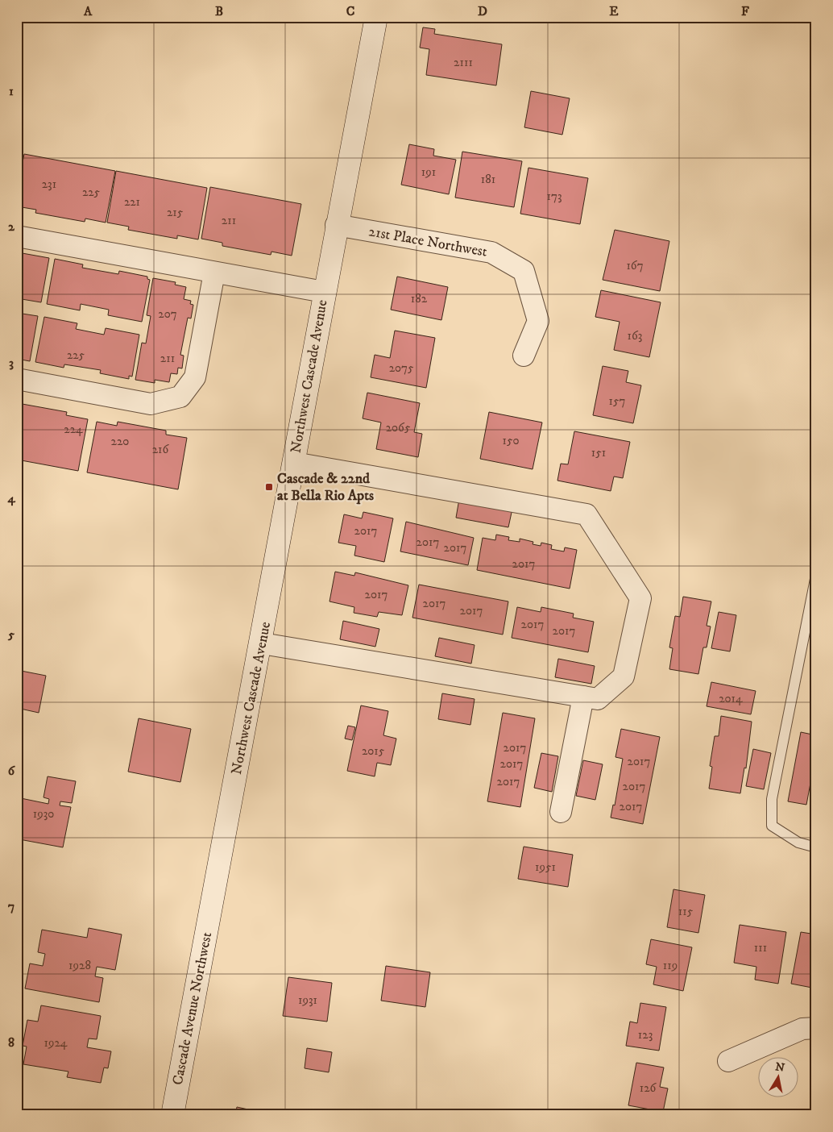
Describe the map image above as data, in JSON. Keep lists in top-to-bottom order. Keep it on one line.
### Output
{"streets":{"street":["21st Place Northwest","Northwest Cascade Avenue","Cascade Avenue Northwest"]},"crossings":[["21st Place Northwest","Northwest Cascade Avenue"],["Northwest Cascade Avenue","Cascade Avenue Northwest"]],"places":{"transit":["Cascade & 22nd at Bella Rio Apts"]},"house_numbers":["2111","191","181","231","225","173","221","215","211","167","182","207","163","225","211","2075","157","2065","224","150","220","216","151","2017","2017","2017","2017","2017","2017","2017","2017","2017","2014","2017","2015","2017","2017","2017","2017","2017","1930","1951","115","111","1928","119","1931","123","1924","126"],"north":"top","grid":{"columns":["A","B","C","D","E","F"],"rows":["1","2","3","4","5","6","7","8"]}}
